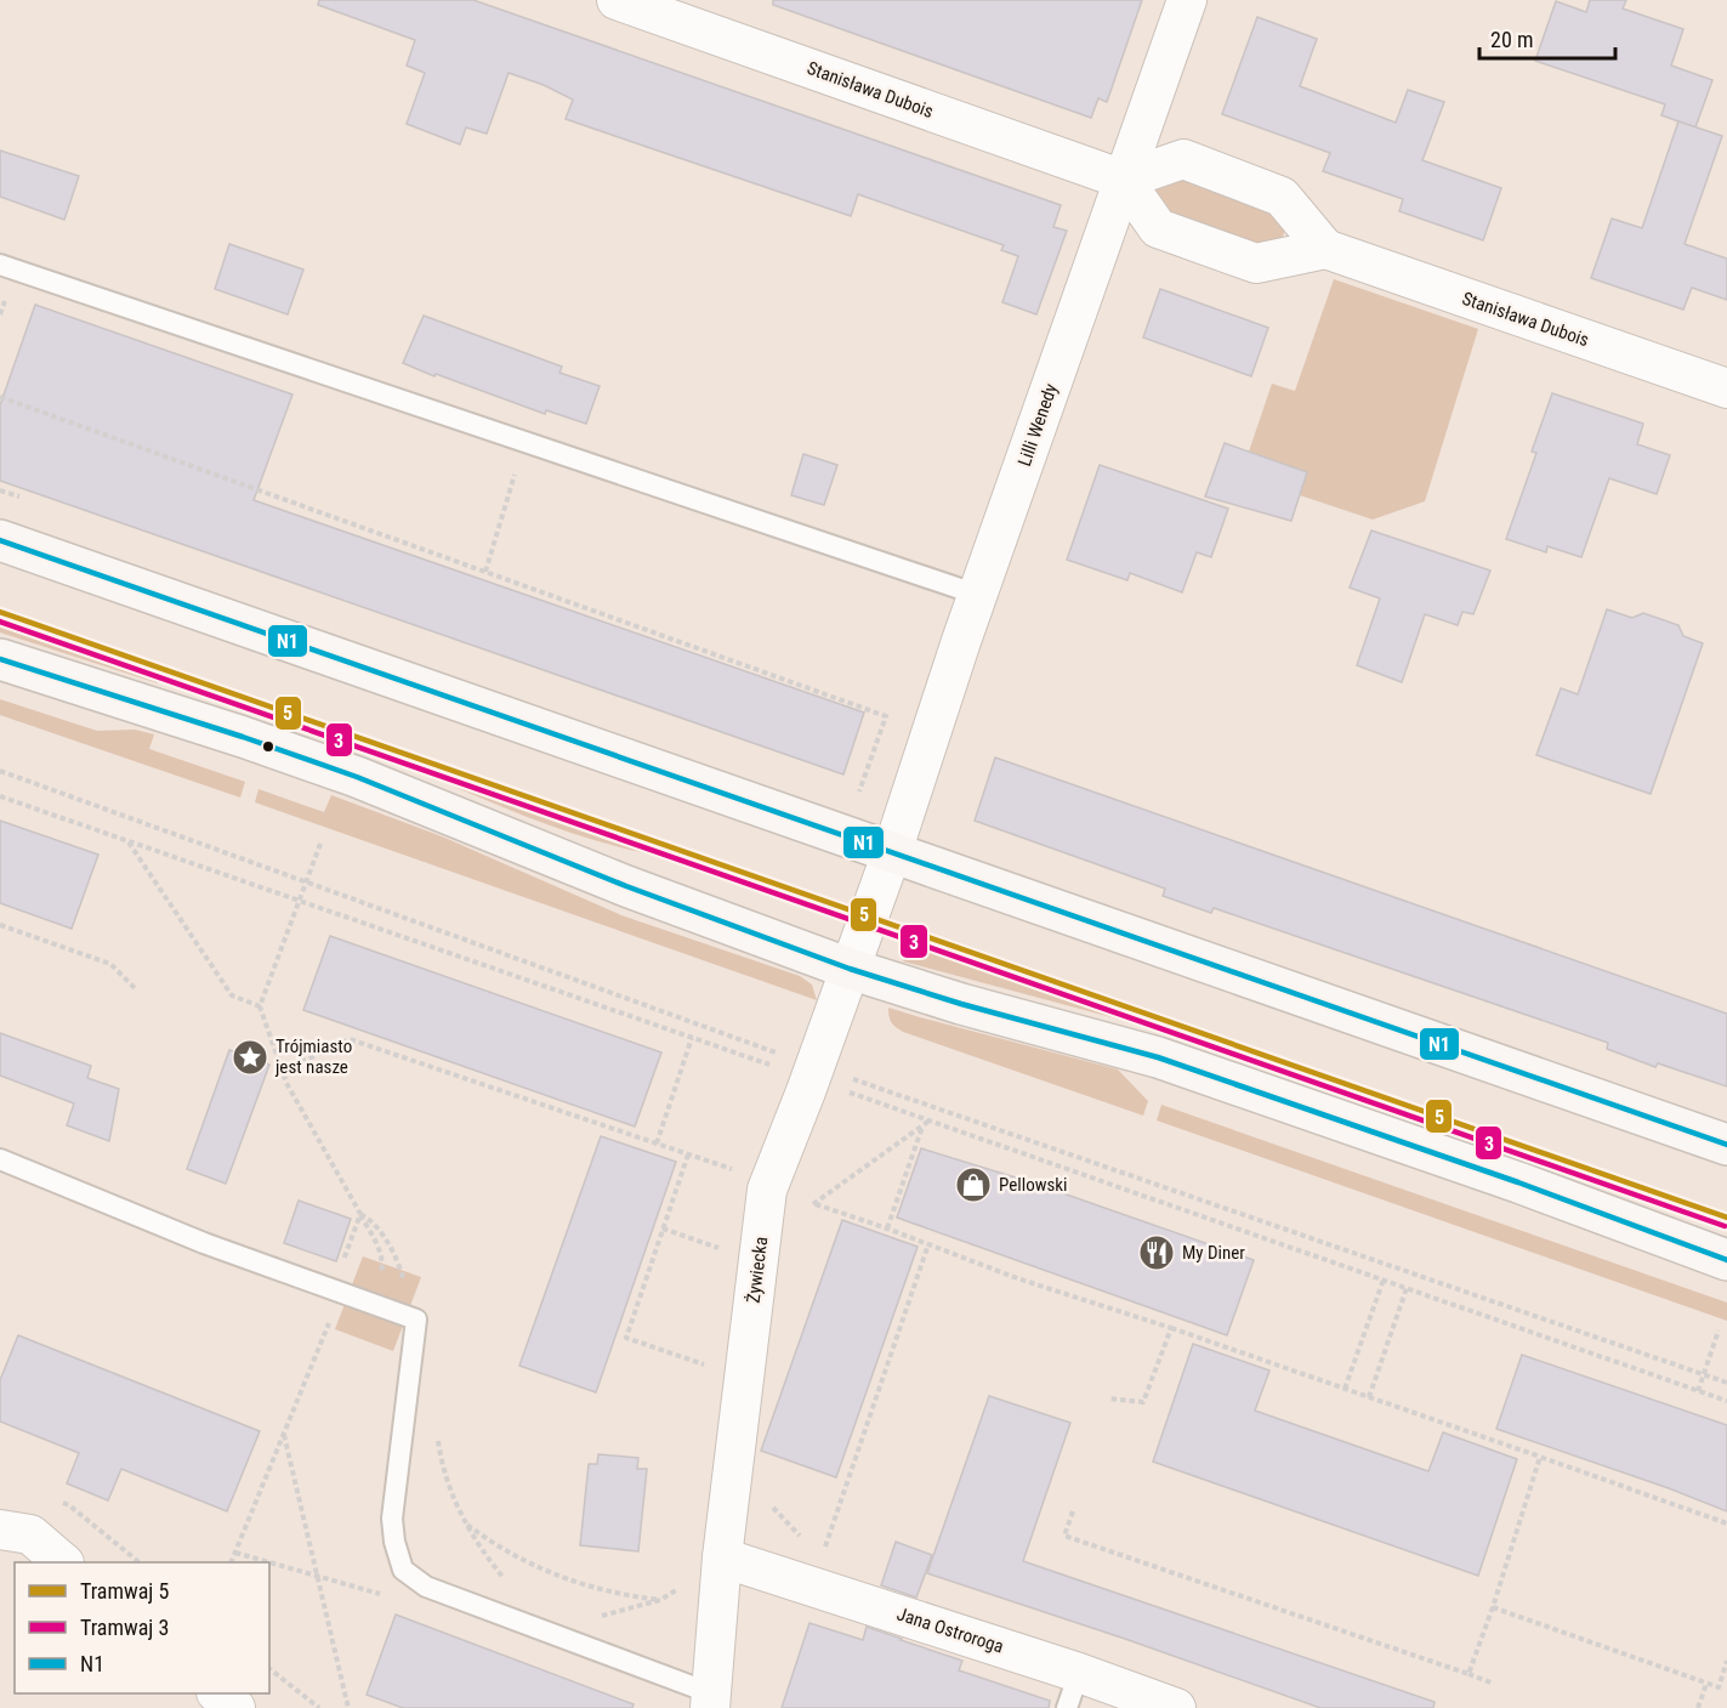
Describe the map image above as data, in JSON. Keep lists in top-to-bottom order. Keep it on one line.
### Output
{"streets":{"street":["Stanisława Dubois","Lilli Wenedy","Żywiecka","Jana Ostroroga"]},"crossings":[["Stanisława Dubois","Lilli Wenedy"],["Lilli Wenedy","Żywiecka"],["Żywiecka","Jana Ostroroga"]],"places":{"place":["Trójmiasto jest nasze"],"shop":["Pellowski"],"restaurant":["My Diner"]},"lines":["transit line N1","tram line 5","tram line 3"],"legend":["Tramwaj 5","Tramwaj 3","N1"],"scale_bar":"20 m"}
